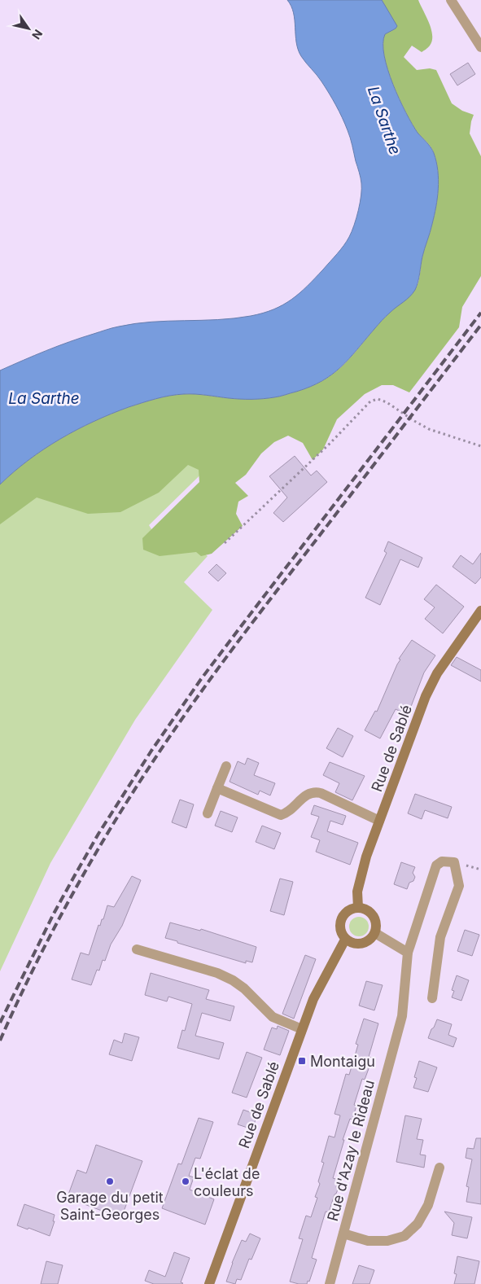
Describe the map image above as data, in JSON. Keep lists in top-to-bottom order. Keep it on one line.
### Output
{"streets":{"main road":["Rue de Sablé"],"street":["Rue d'Azay le Rideau"]},"water":["La Sarthe"],"places":{"transit":["Montaigu"],"other":["Garage du petit Saint-Georges","L'éclat de couleurs"]},"north":"bottom right"}
